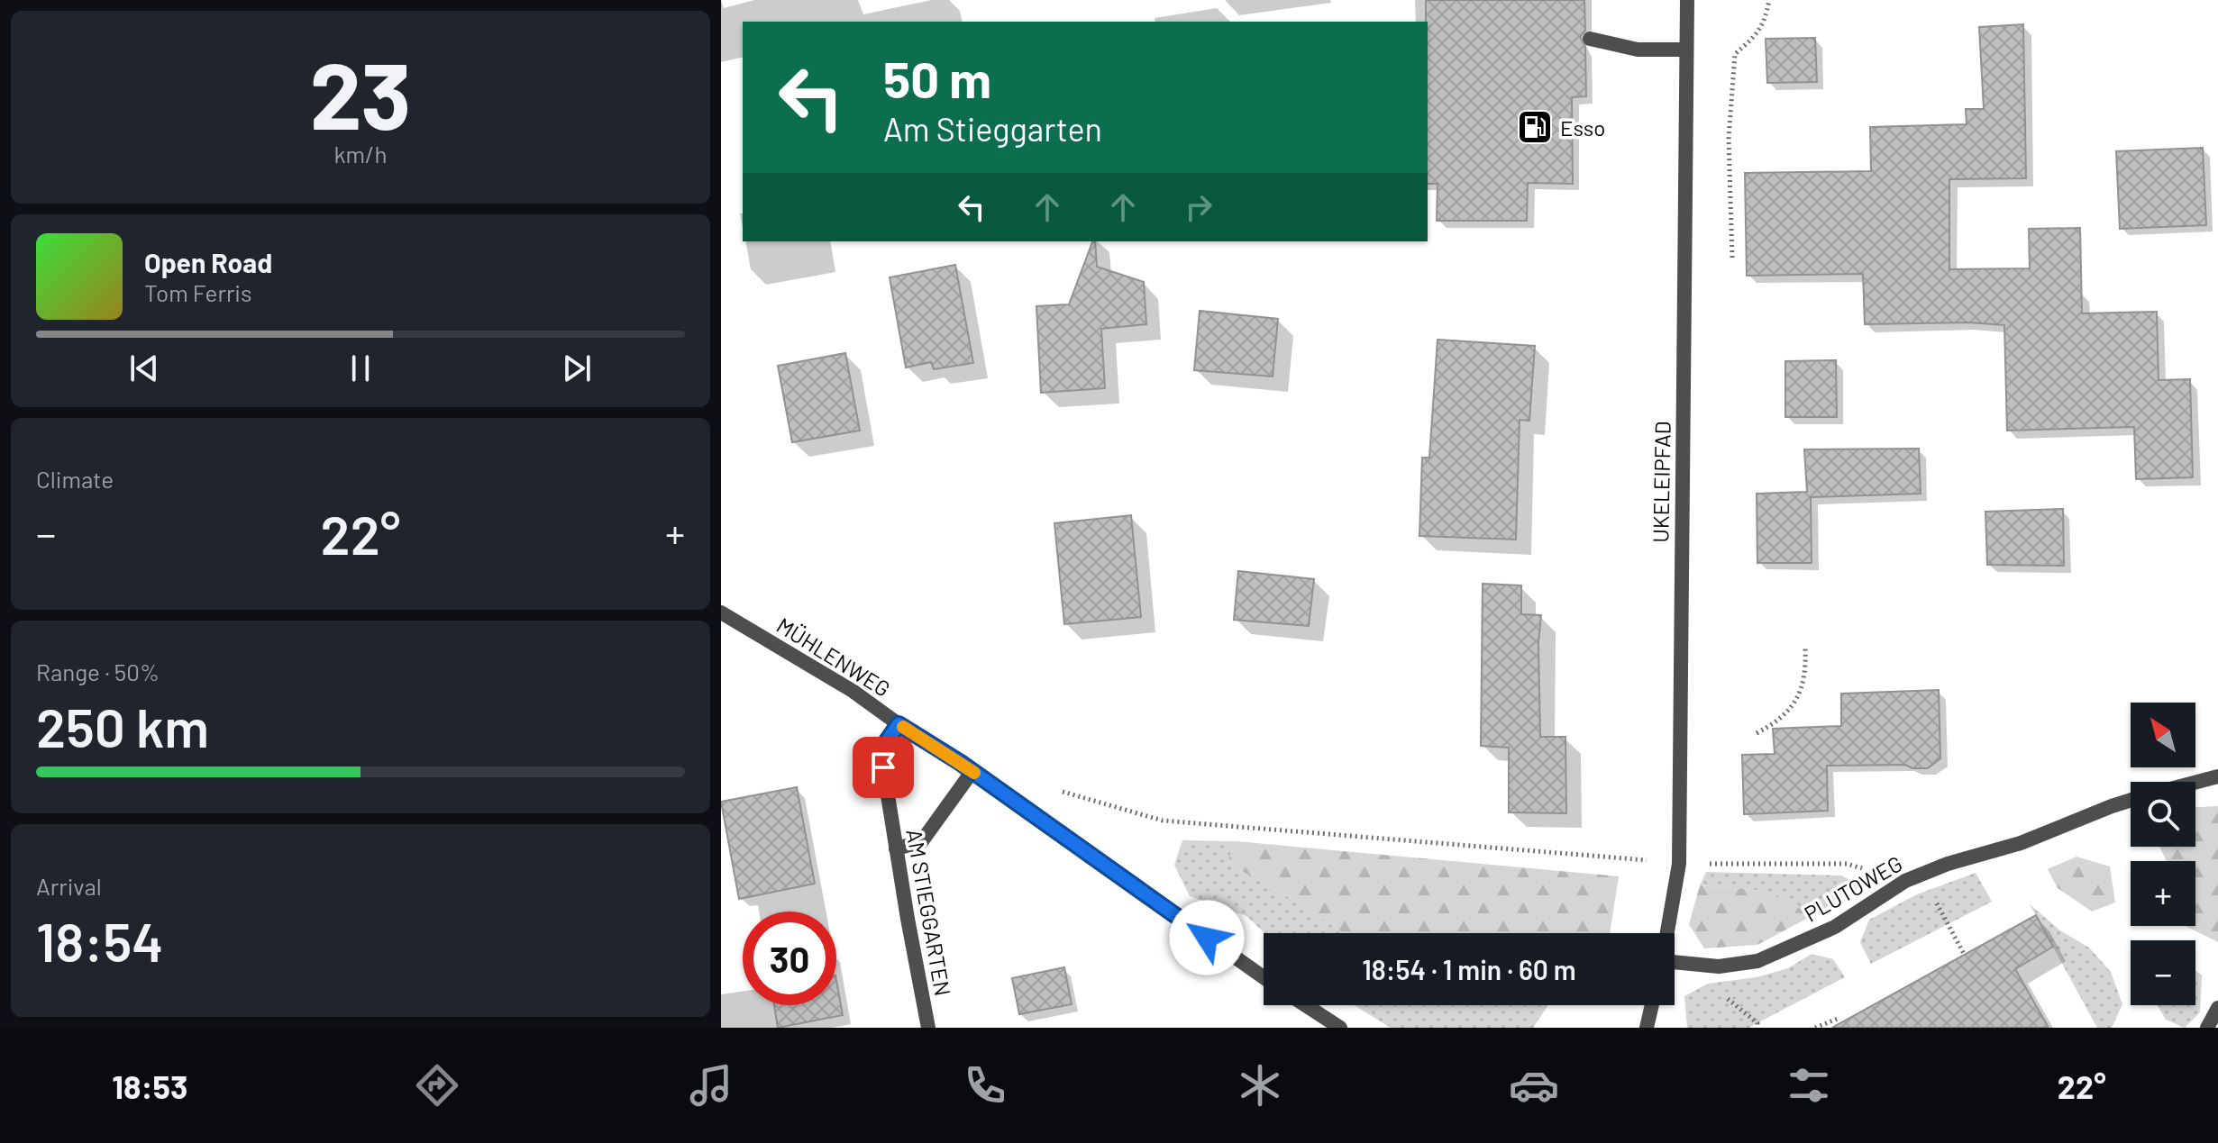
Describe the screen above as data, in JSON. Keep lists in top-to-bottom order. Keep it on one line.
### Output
{"streets":{"street":["UKELEIPFAD","MÜHLENWEG","PLUTOWEG","AM STIEGGARTEN"]},"crossings":[["MÜHLENWEG","AM STIEGGARTEN"]],"places":{"fuel station":["Esso"]},"north":"top left","page":{"tile":[["23","km/h"],"Climate",["Range · 50%","250 km"],["Arrival","18:54"]],"turn":["50 m","Am Stieggarten"],"song":["Open Road","Tom Ferris"],"heat":["−","22°","+"],"map_buttons":["+","−"],"limit":"30","trip":"18:54 · 1 min · 60 m","tabs":["18:53","22°"]}}
